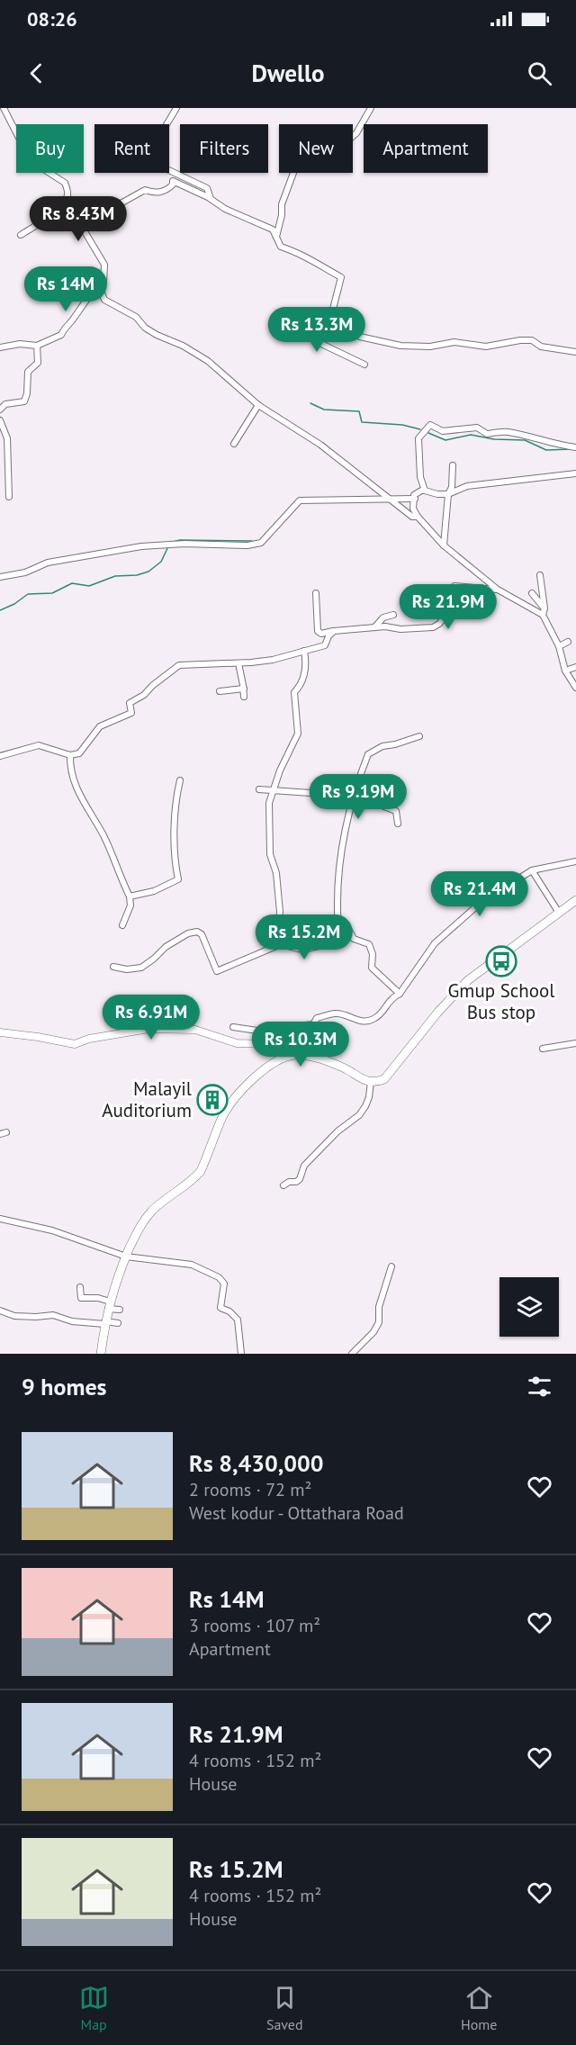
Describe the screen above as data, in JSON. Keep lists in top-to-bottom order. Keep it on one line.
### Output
{"places":{"bus stop":["Gmup School Bus stop"],"building":["Malayil Auditorium"]},"page":{"status":"08:26","header":"Dwello","chip":["Buy","Rent","Filters","New","Apartment"],"price":["Rs 8.43M","Rs 14M","Rs 13.3M","Rs 21.9M","Rs 9.19M","Rs 21.4M","Rs 15.2M","Rs 6.91M","Rs 10.3M"],"heading":"9 homes","list":[{"name":"Rs 8,430,000","note":"2 rooms · 72 m² · West kodur - Ottathara Road"},{"name":"Rs 14M","note":"3 rooms · 107 m² · Apartment"},{"name":"Rs 21.9M","note":"4 rooms · 152 m² · House"},{"name":"Rs 15.2M","note":"4 rooms · 152 m² · House"}],"tabs":["Map","Saved","Home"]}}
